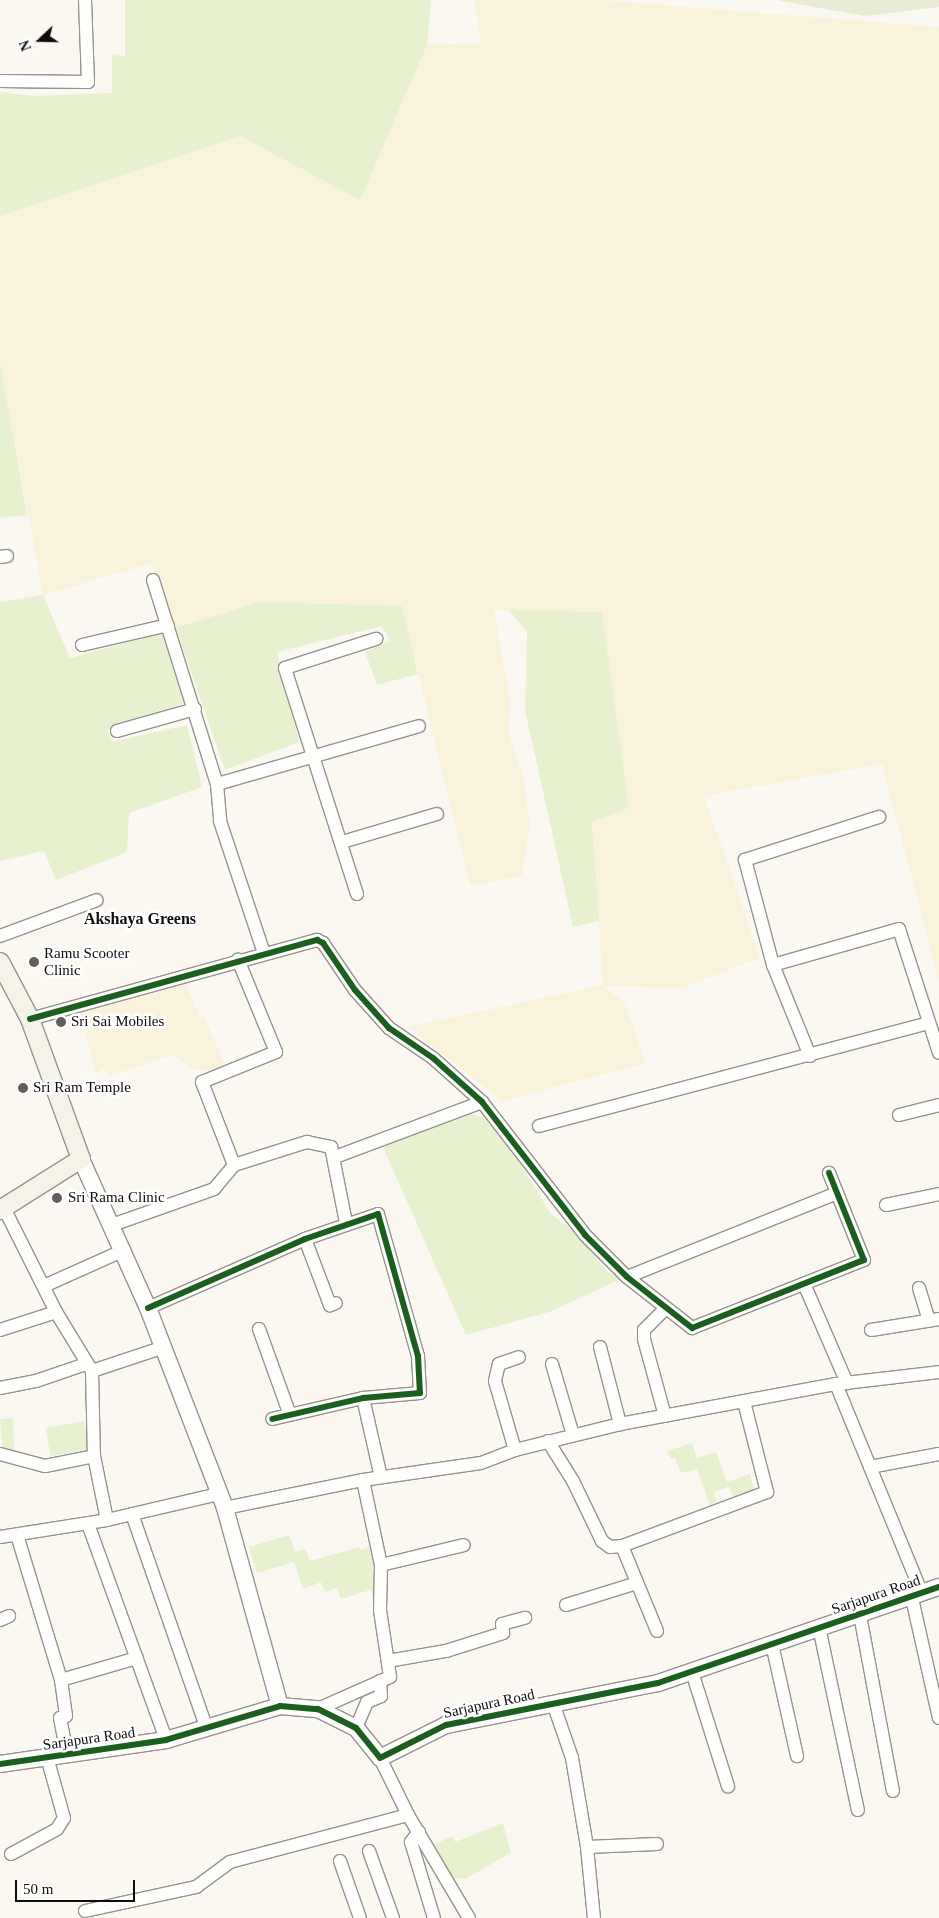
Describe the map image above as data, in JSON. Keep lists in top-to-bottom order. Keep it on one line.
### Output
{"streets":{"street":["Sarjapura Road"]},"districts":["Akshaya Greens"],"places":["Ramu Scooter Clinic","Sri Sai Mobiles","Sri Ram Temple","Sri Rama Clinic"],"scale_bar":"50 m","north":"left"}
